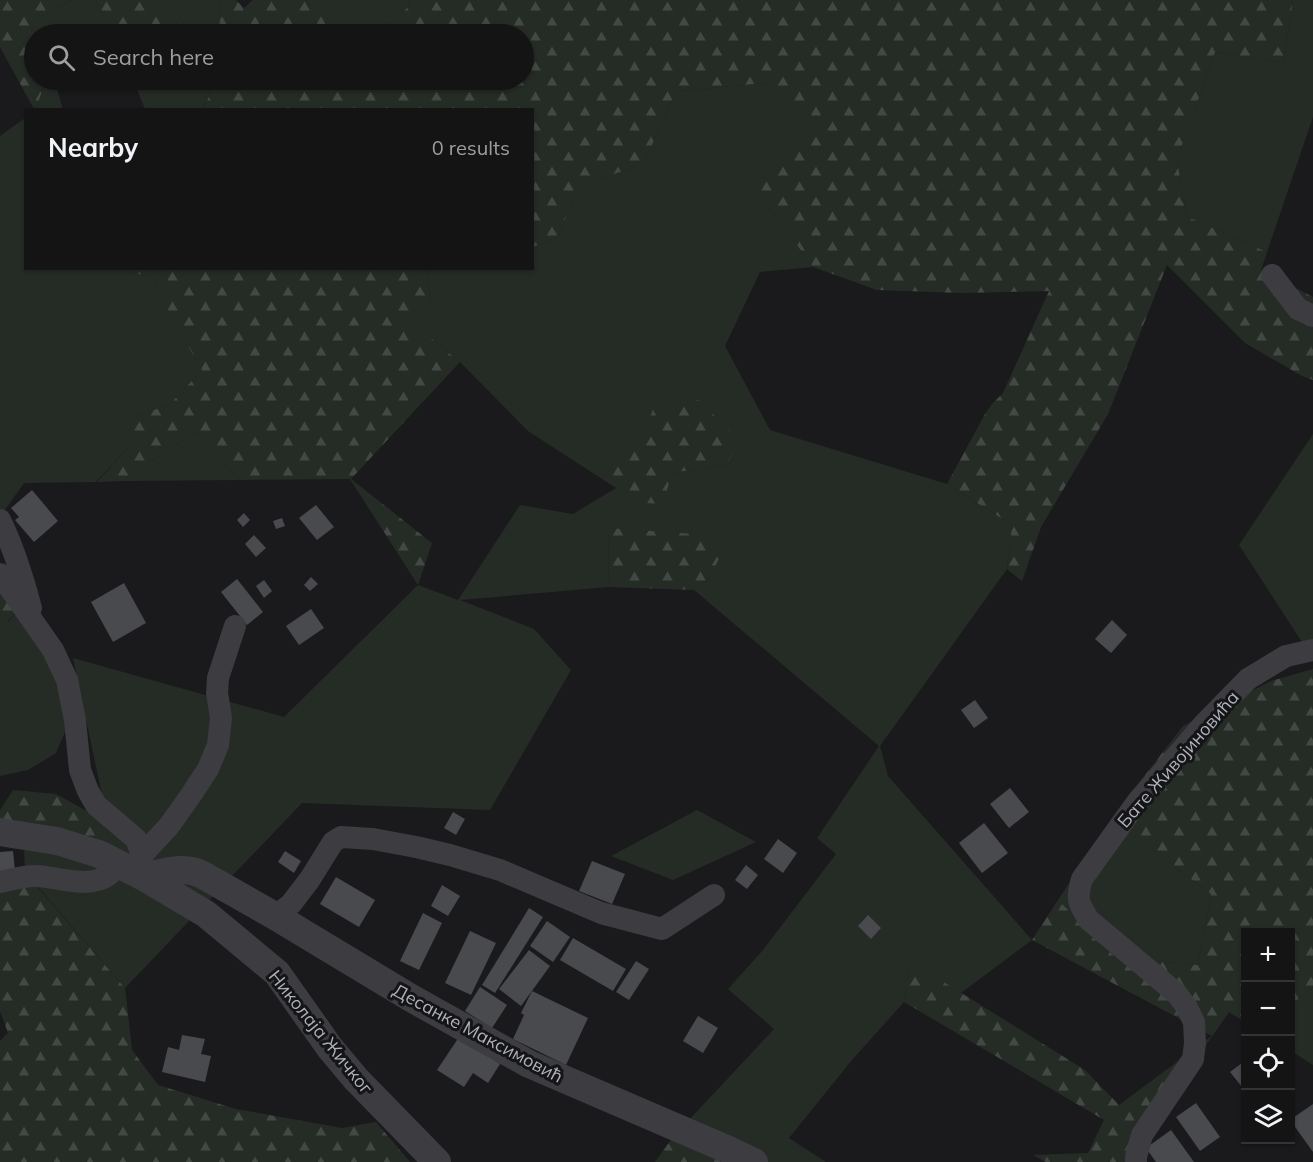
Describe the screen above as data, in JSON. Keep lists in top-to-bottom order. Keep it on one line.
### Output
{"streets":{"street":["Бате Живојиновића","Николаја Жичког","Десанке Максимовић"]},"crossings":[["Николаја Жичког","Десанке Максимовић"]],"page":{"search":"Search here","heading":["Nearby","0 results"],"map_buttons":["+","−"]}}
